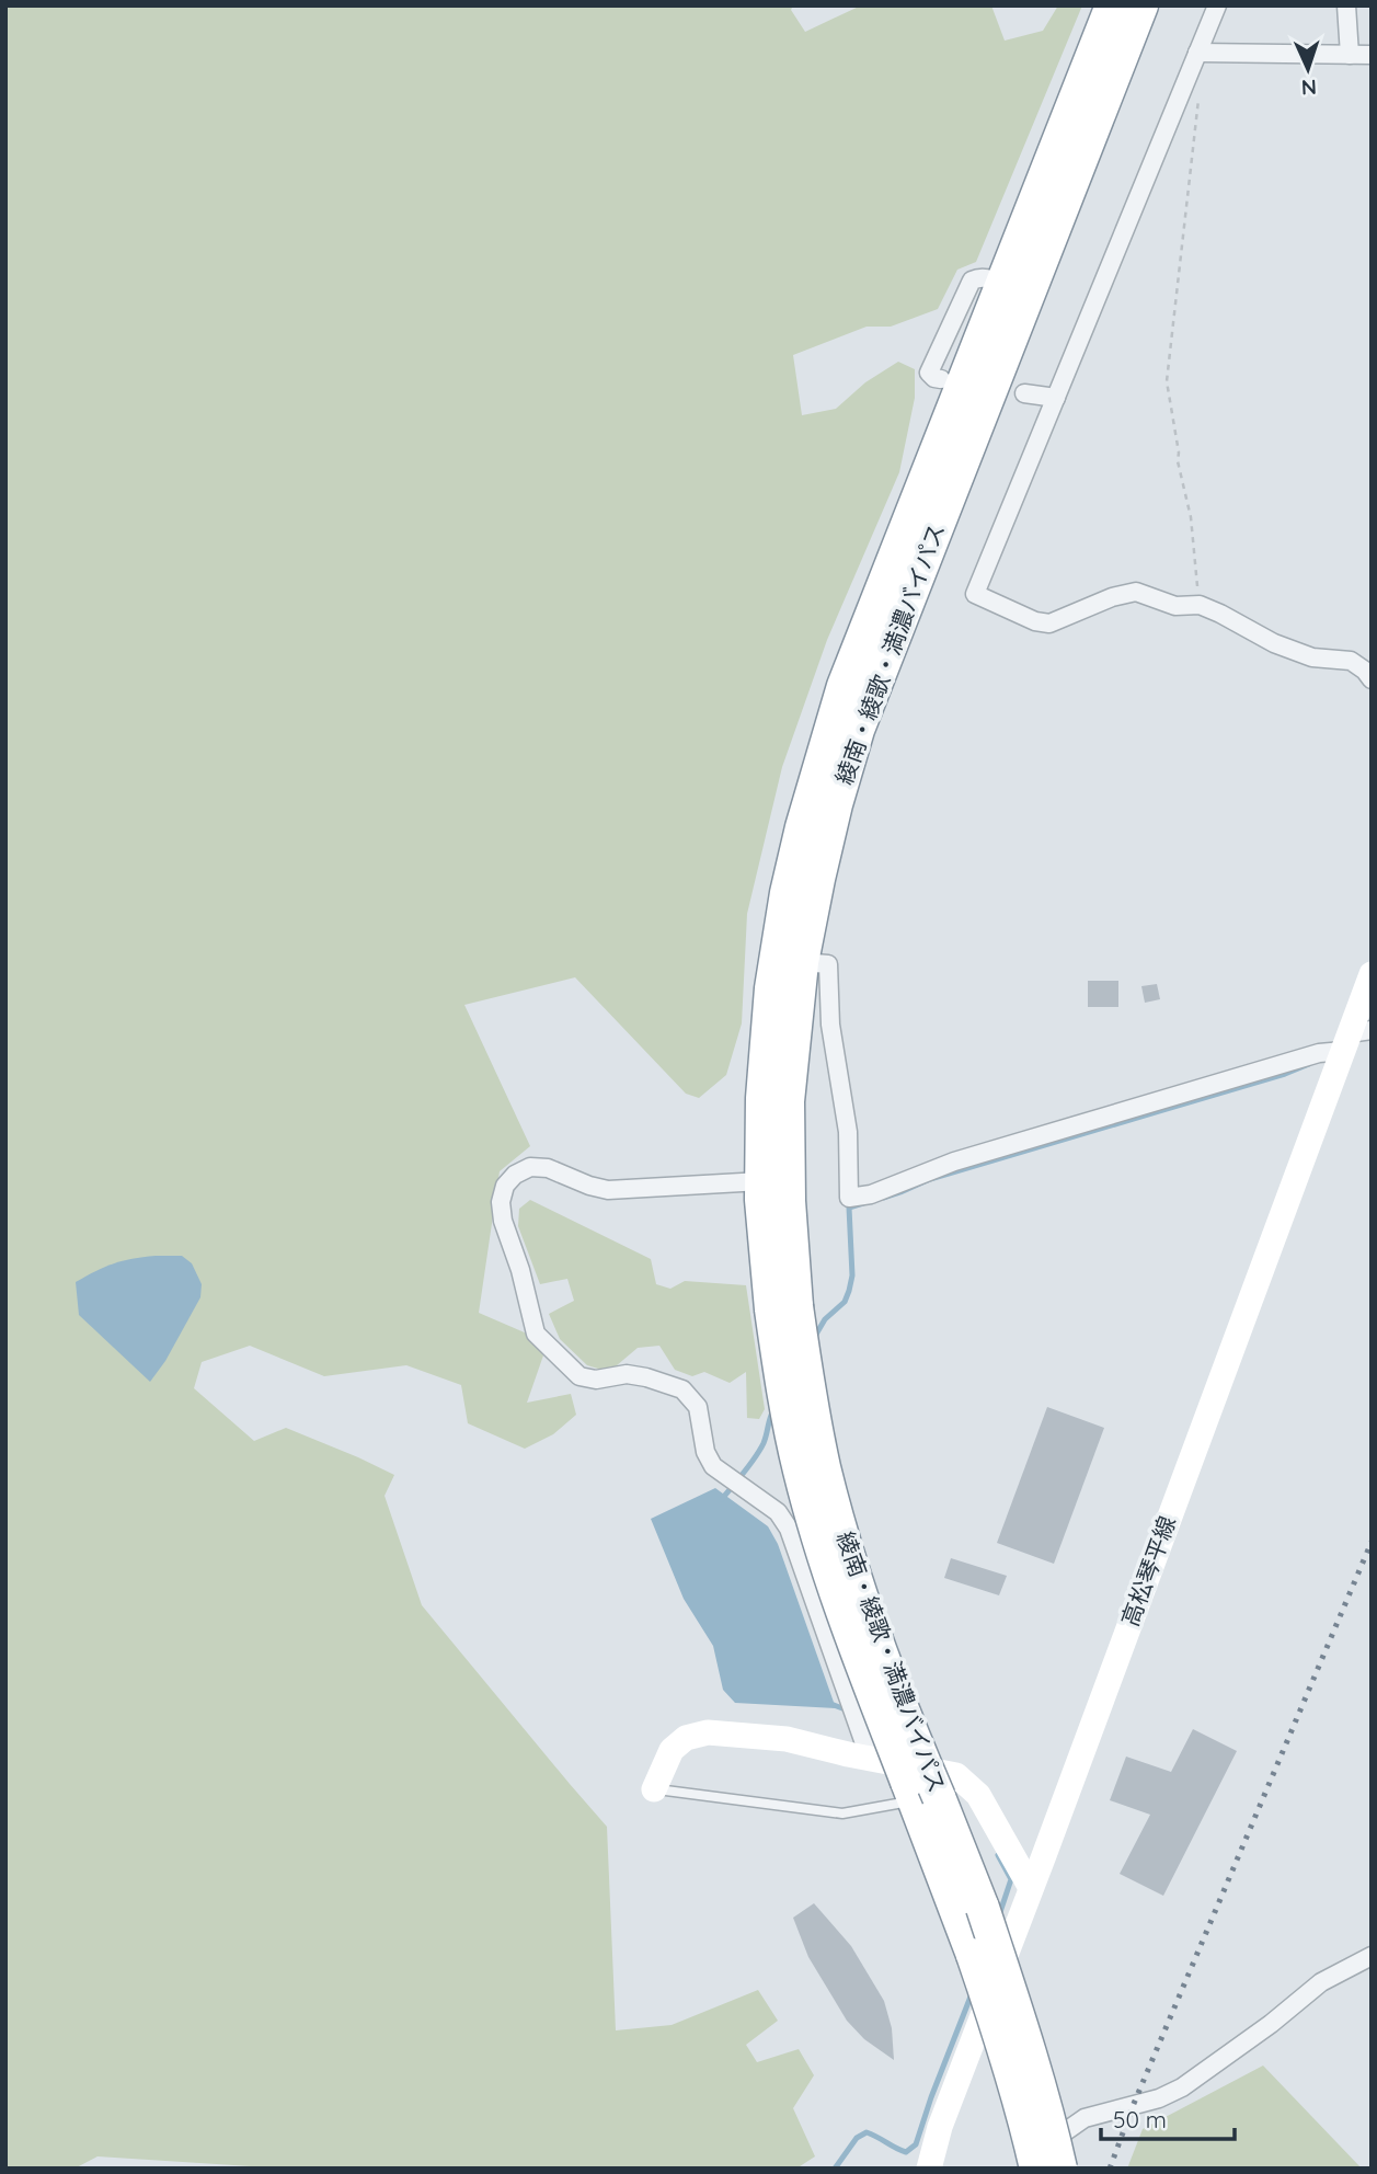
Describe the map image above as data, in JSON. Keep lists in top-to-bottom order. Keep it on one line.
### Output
{"streets":{"highway":["綾南・綾歌・満濃バイパス"],"main road":["高松琴平線"]},"scale_bar":"50 m","north":"bottom"}
